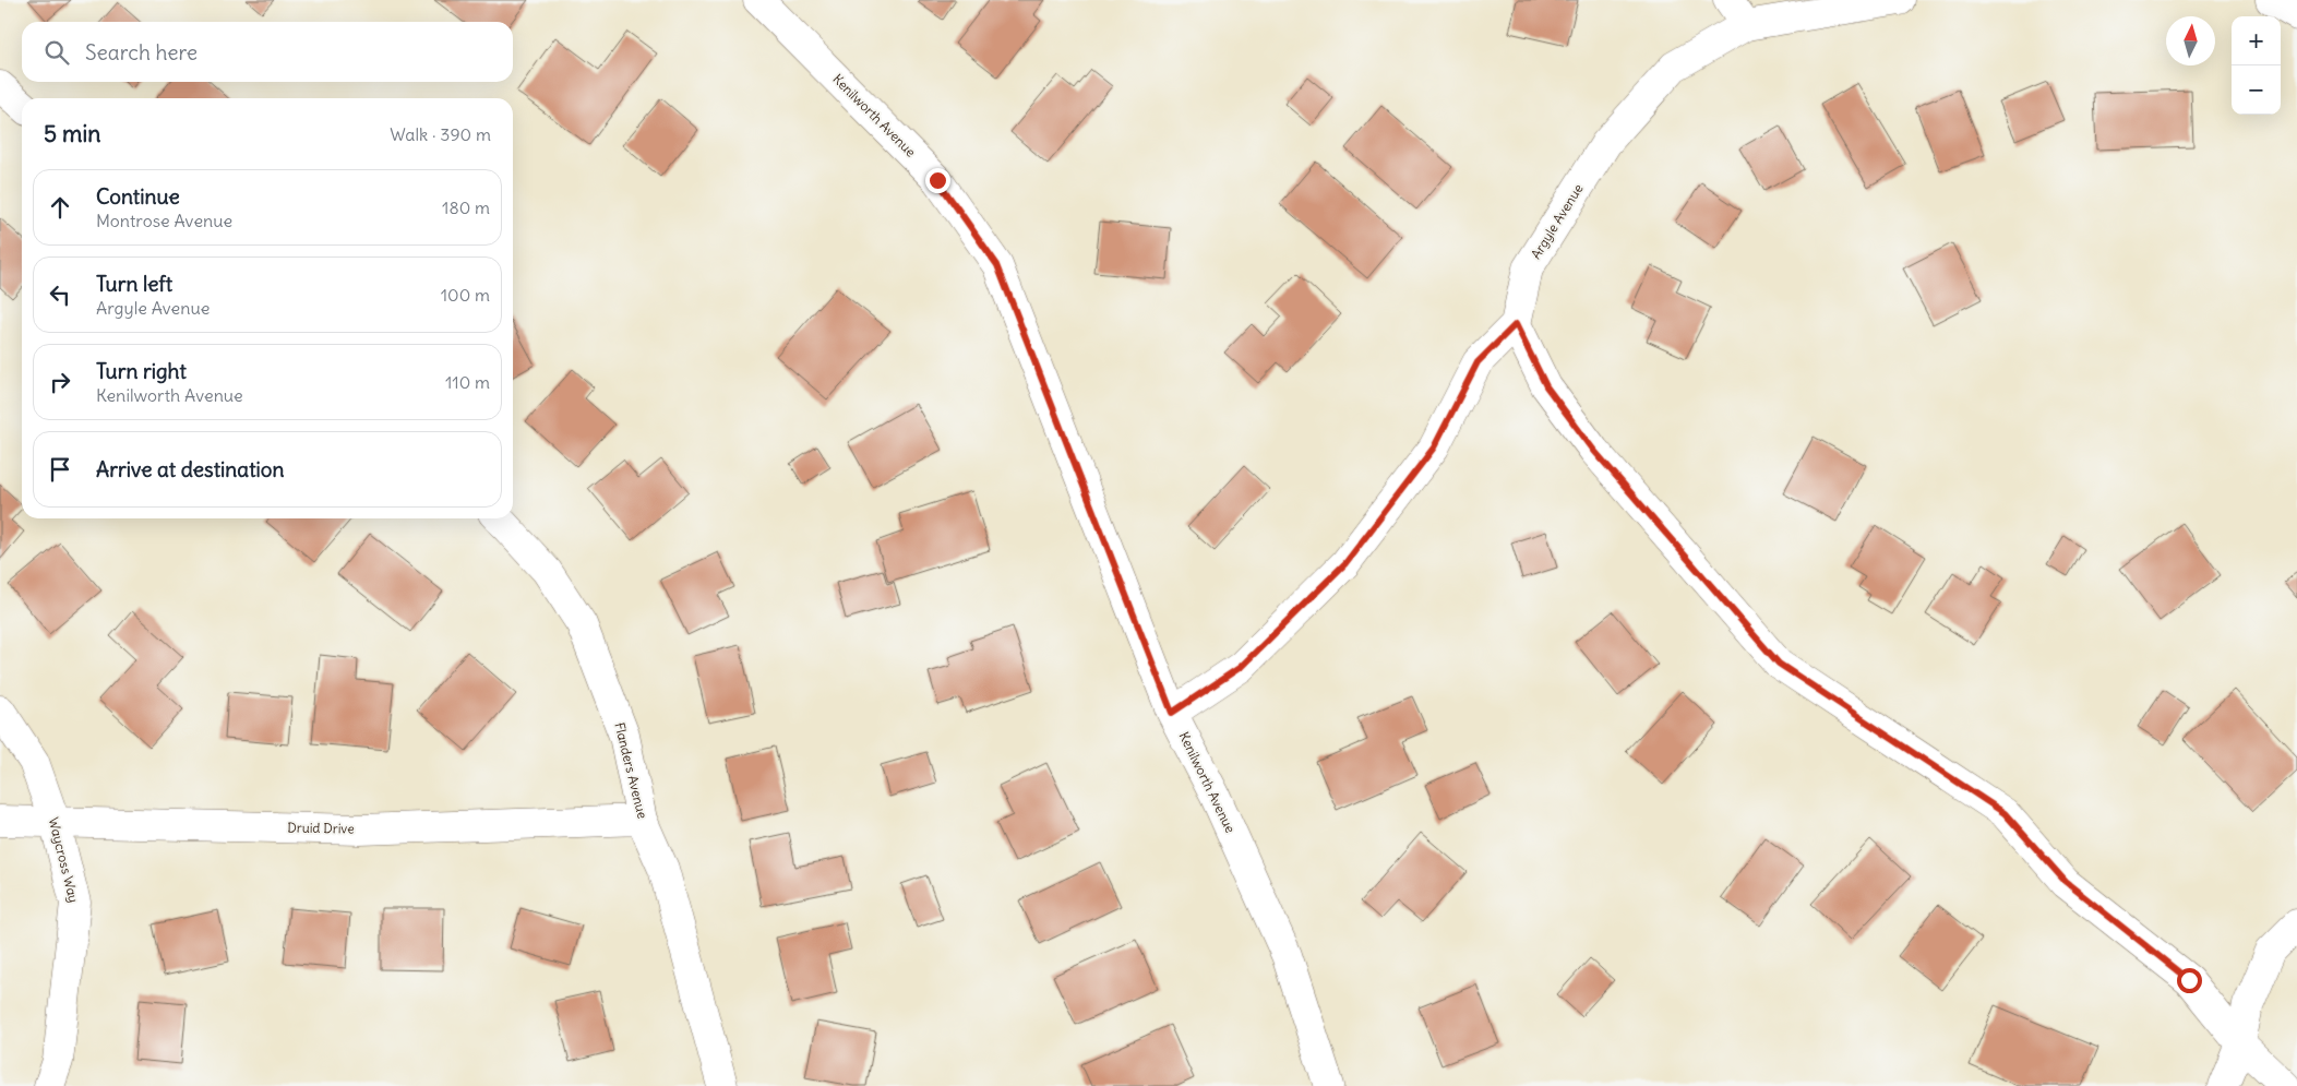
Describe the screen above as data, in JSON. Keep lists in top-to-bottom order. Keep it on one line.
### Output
{"streets":{"street":["Kenilworth Avenue","Argyle Avenue","Flanders Avenue","Druid Drive","Waycross Way"]},"crossings":[["Flanders Avenue","Druid Drive"],["Druid Drive","Waycross Way"]],"north":"top","page":{"map_buttons":["+","−"],"search":"Search here","heading":["5 min","Walk · 390 m"],"list":[["Continue","Montrose Avenue","180 m"],["Turn left","Argyle Avenue","100 m"],["Turn right","Kenilworth Avenue","110 m"],"Arrive at destination"]}}
